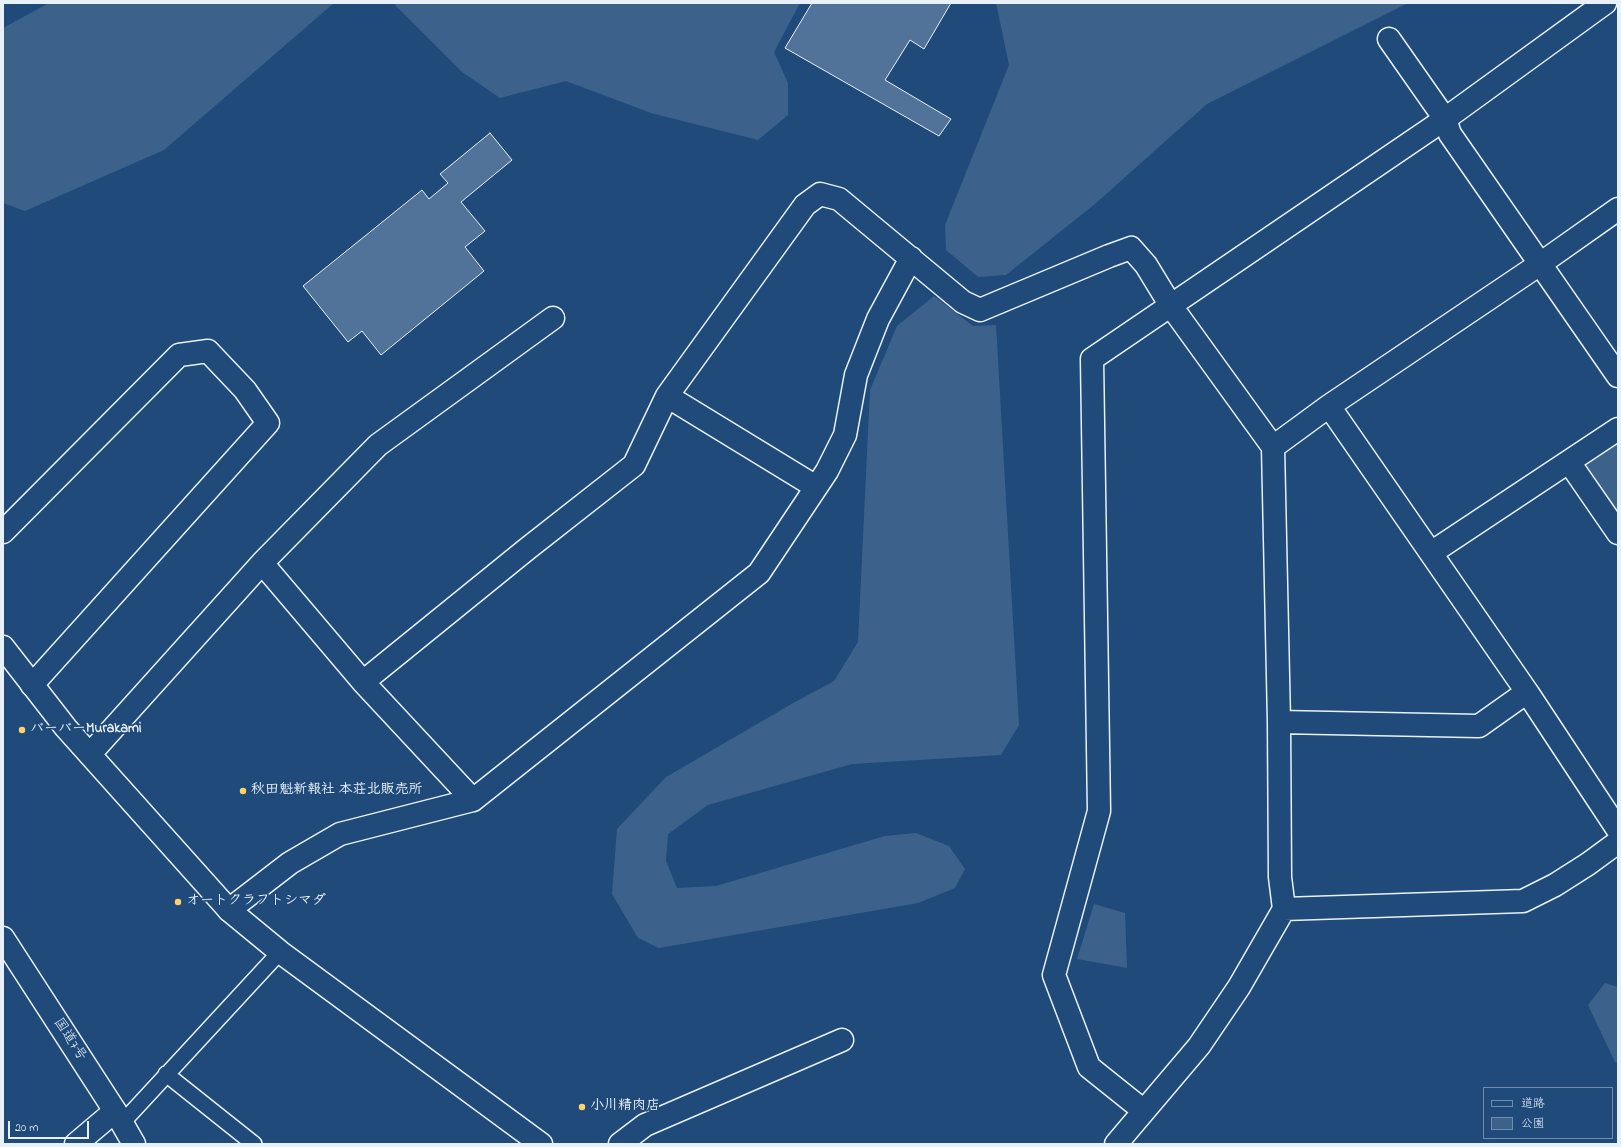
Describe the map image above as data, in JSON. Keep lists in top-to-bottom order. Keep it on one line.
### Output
{"streets":{"main road":["国道7号"]},"places":["バーバーMurakami","秋田魁新報社 本荘北販売所","オートクラフトシマダ","小川精肉店"],"legend":["道路","公園"],"scale_bar":"20 m"}
